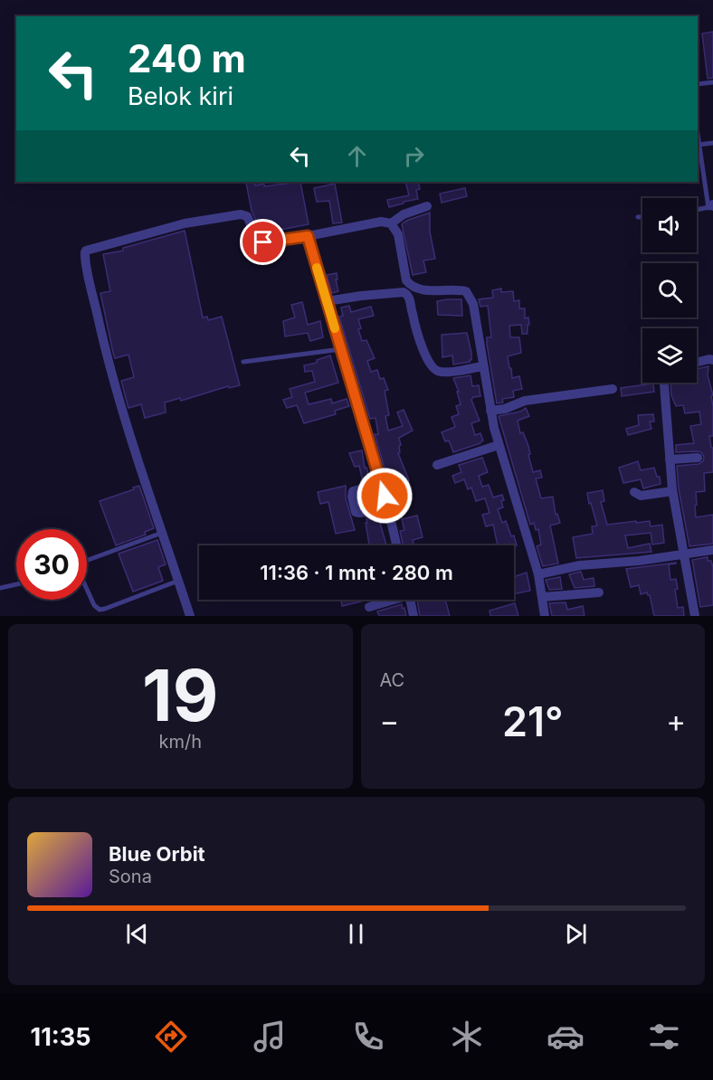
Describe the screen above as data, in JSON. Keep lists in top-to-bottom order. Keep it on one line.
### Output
{"page":{"turn":["240 m","Belok kiri"],"limit":"30","trip":"11:36 · 1 mnt · 280 m","tile":[["19","km/h"],"AC"],"heat":["−","21°","+"],"song":["Blue Orbit","Sona"],"tabs":"11:35"}}
